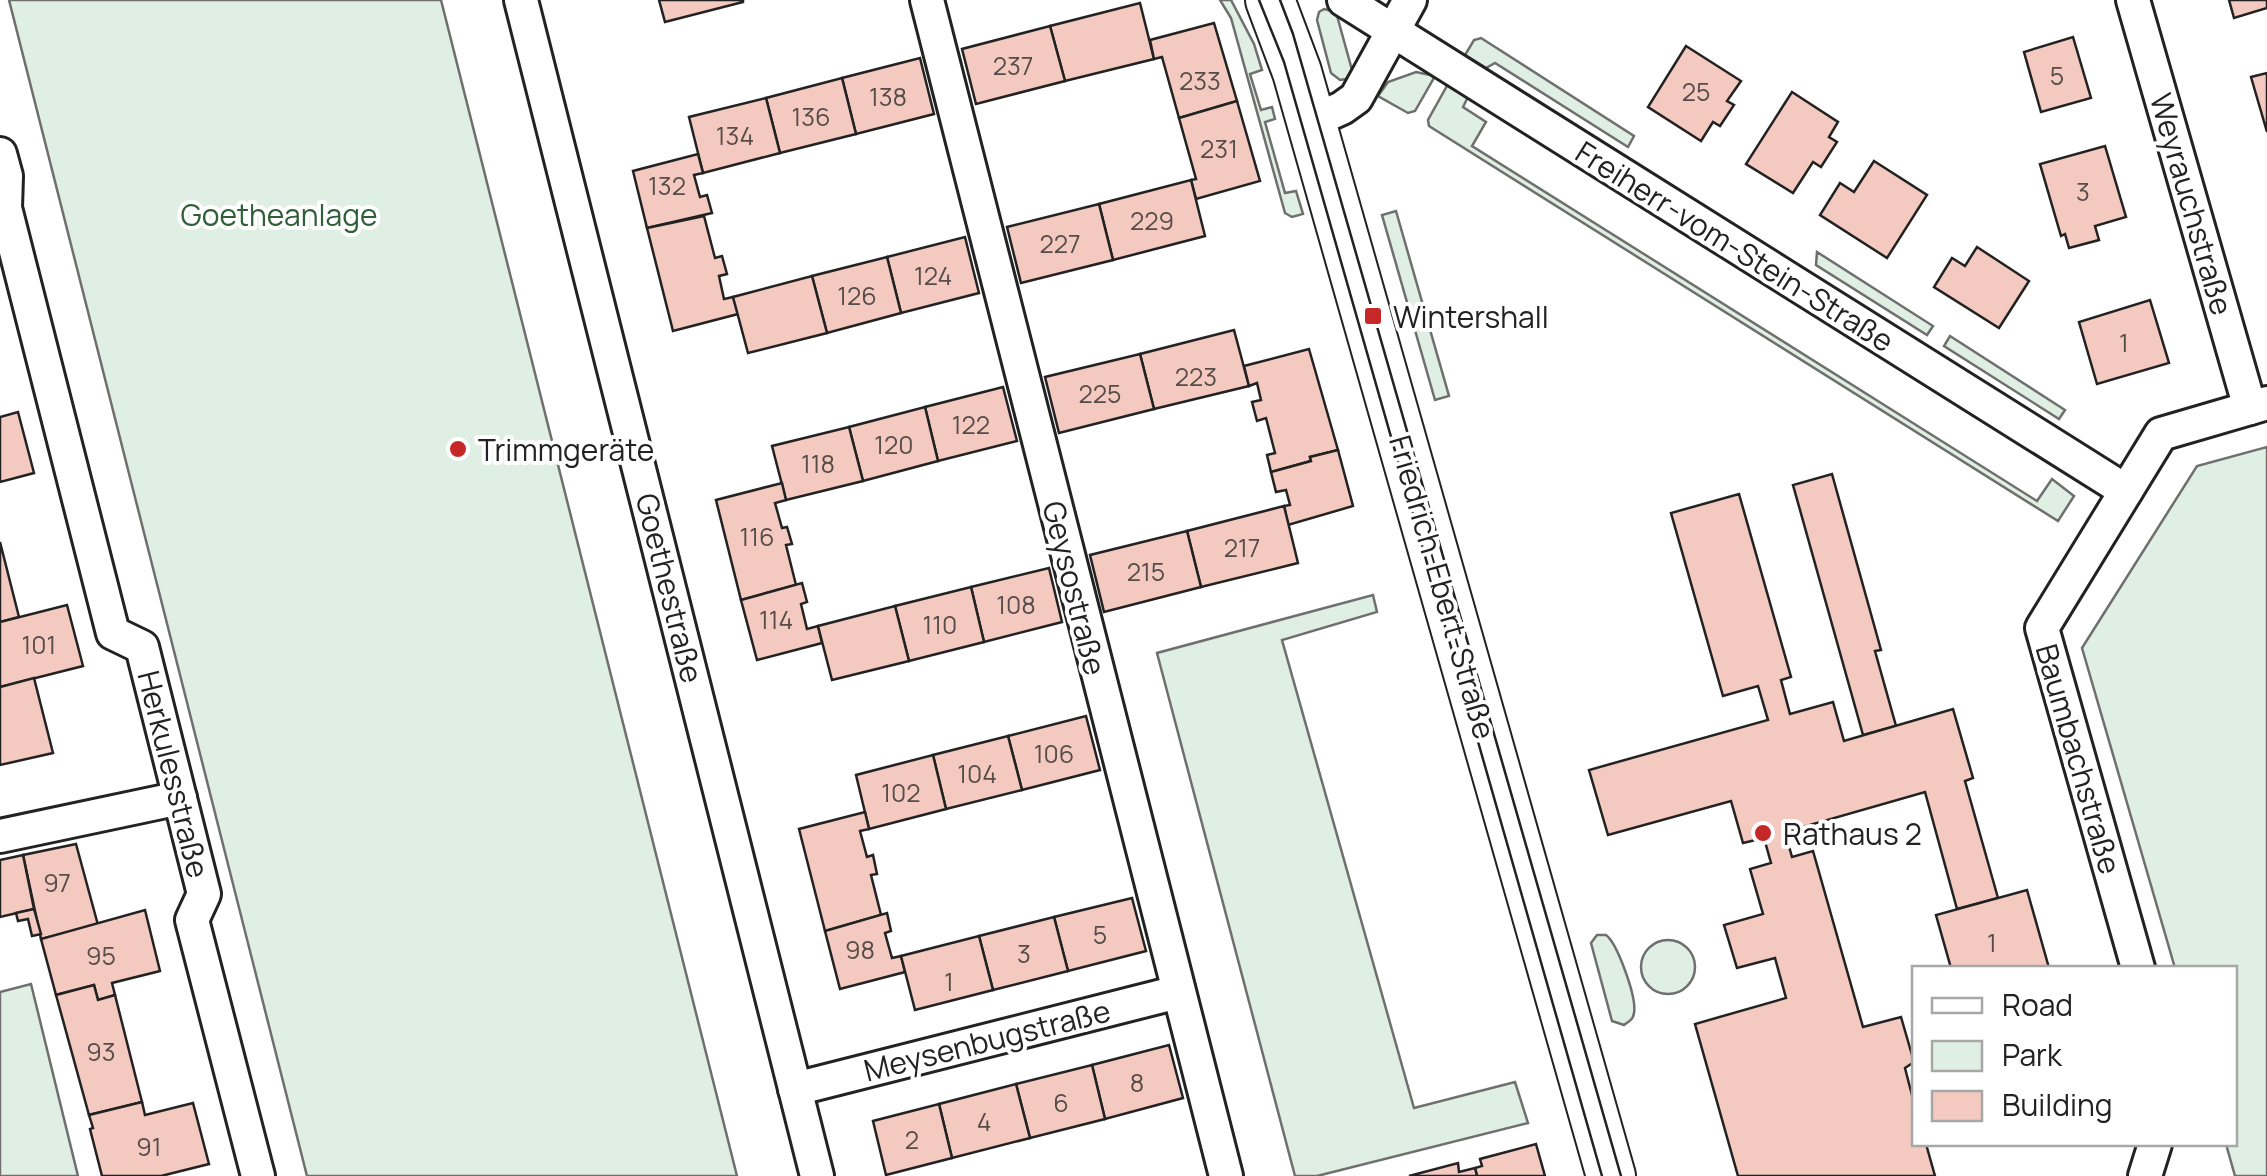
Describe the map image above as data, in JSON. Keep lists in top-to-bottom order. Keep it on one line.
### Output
{"streets":{"street":["Weyrauchstraße","Freiherr-vom-Stein-Straße","Friedrich-Ebert-Straße","Goethestraße","Geysostraße","Baumbachstraße","Herkulesstraße","Meysenbugstraße"]},"crossings":[["Weyrauchstraße","Baumbachstraße"],["Freiherr-vom-Stein-Straße","Baumbachstraße"],["Goethestraße","Meysenbugstraße"],["Geysostraße","Meysenbugstraße"]],"parks":["Goetheanlage"],"places":{"transit":["Wintershall"],"other":["Trimmgeräte","Rathaus 2"]},"house_numbers":["237","5","233","25","138","136","134","231","132","3","229","227","124","126","1","223","225","122","120","118","116","217","215","108","114","110","101","106","104","102","97","5","1","98","3","95","1","93","8","6","4","2","91"],"legend":["Road","Park","Building"]}
